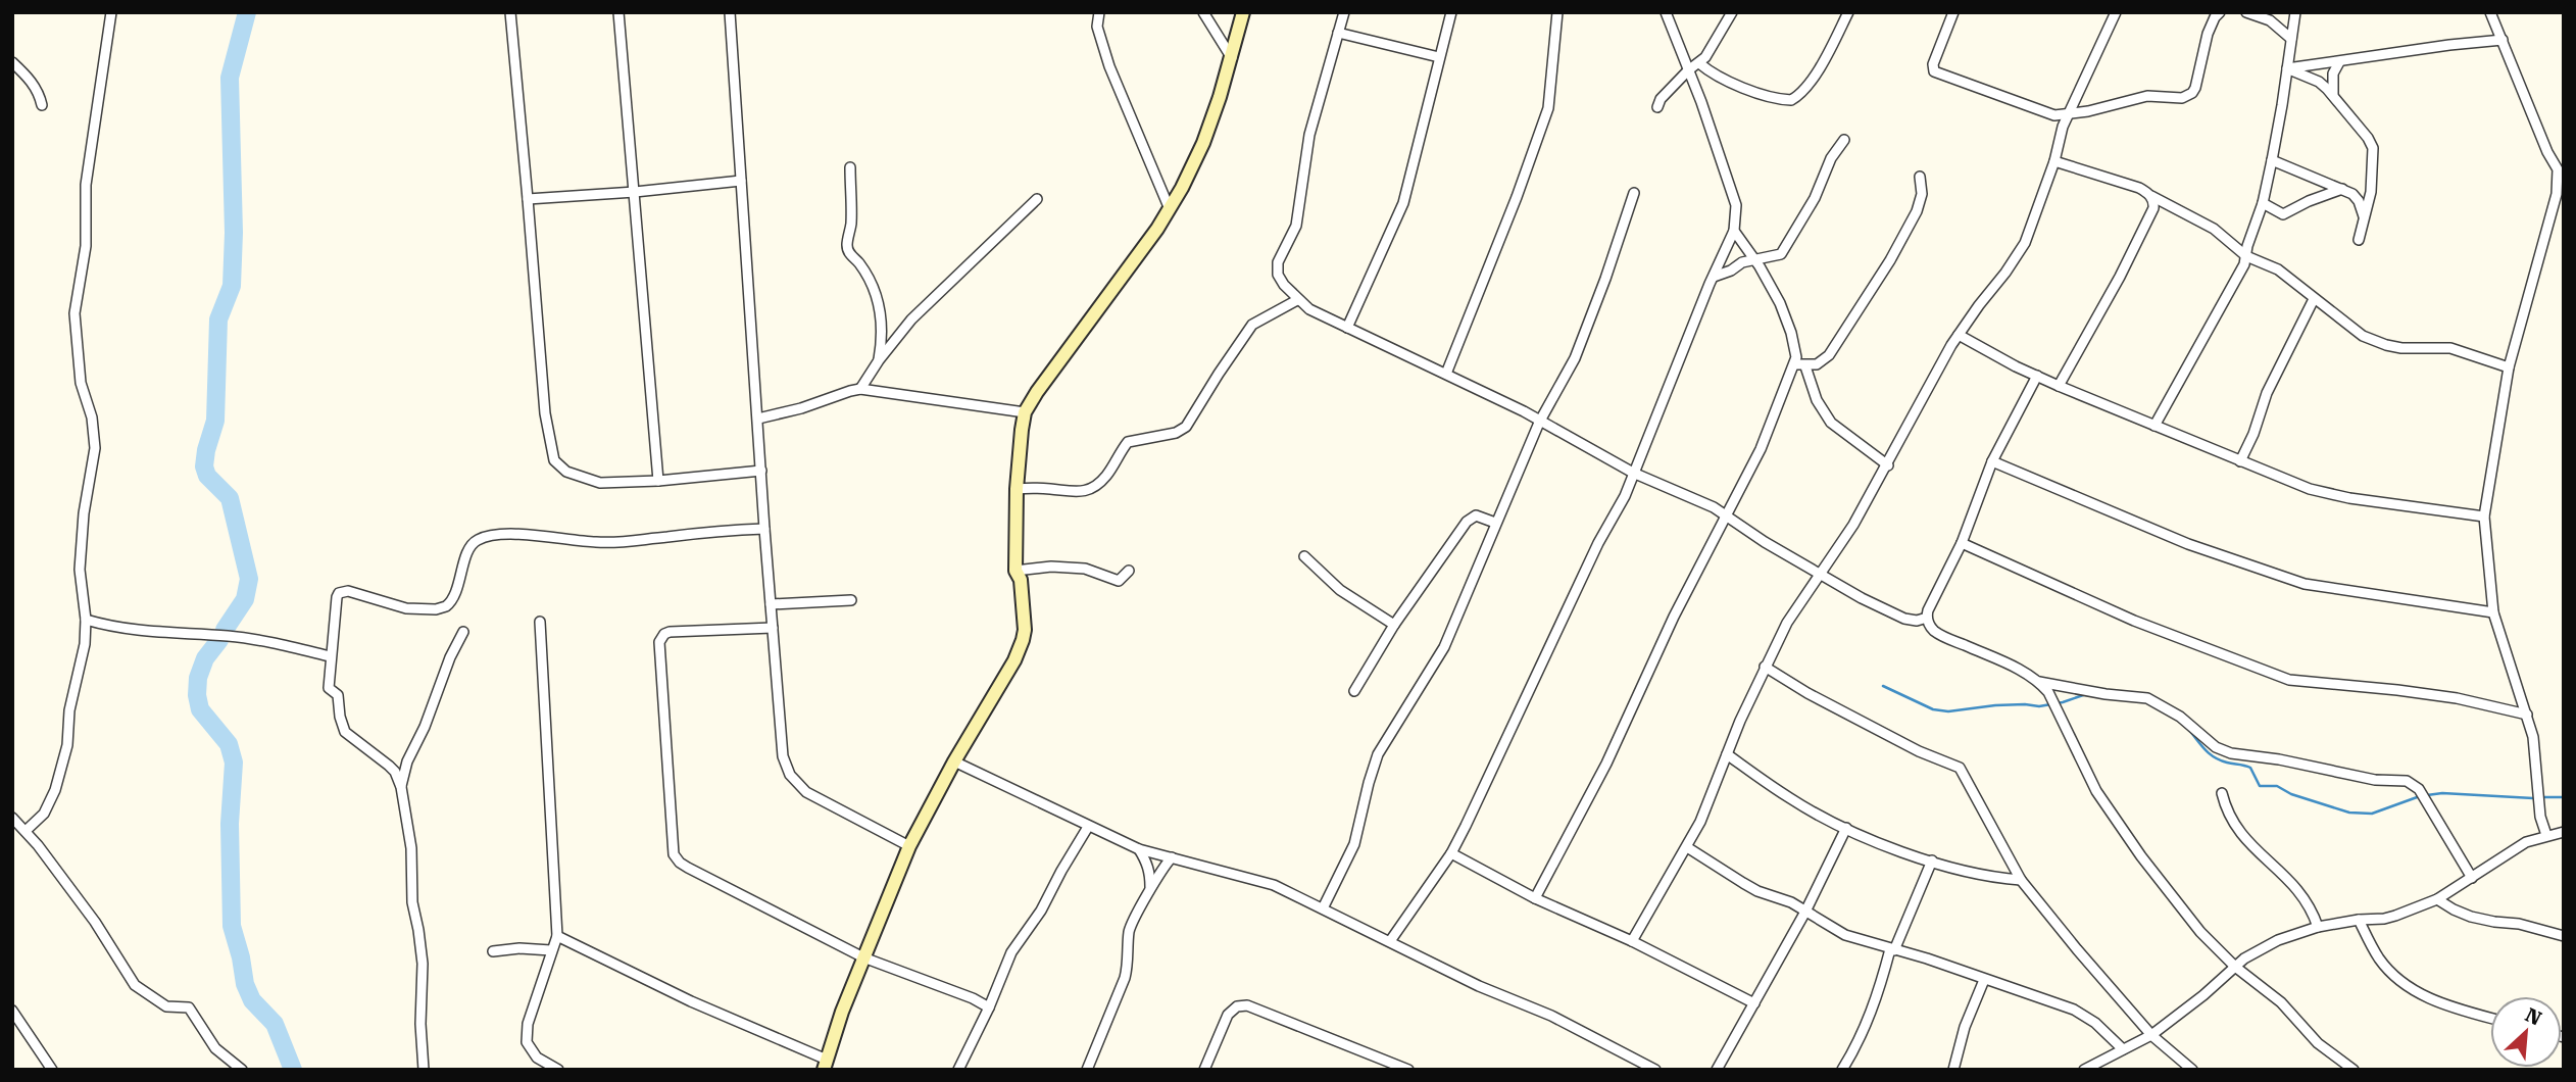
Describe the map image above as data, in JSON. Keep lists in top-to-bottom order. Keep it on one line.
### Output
{"north":"top right"}
